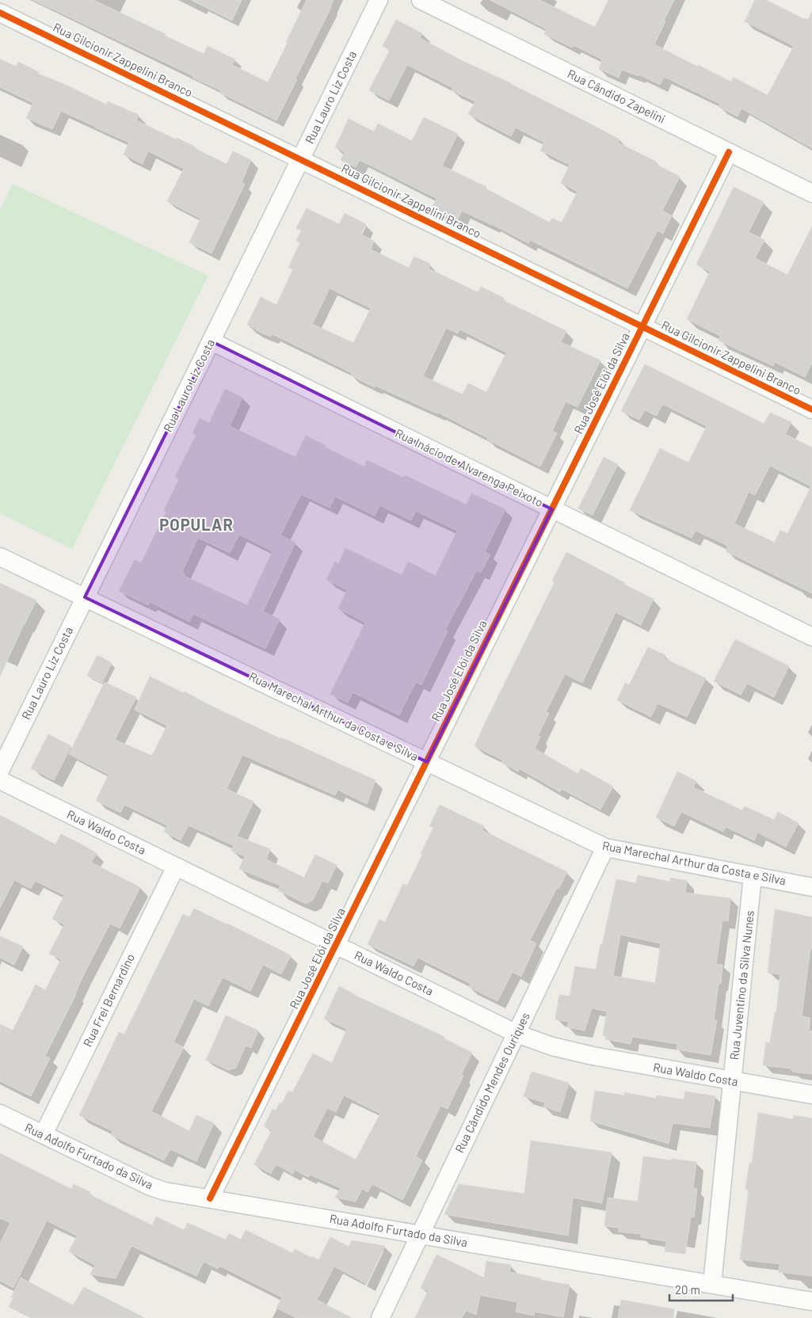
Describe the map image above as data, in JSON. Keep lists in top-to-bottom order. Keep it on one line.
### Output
{"streets":{"street":["Rua Gilcionir Zappelini Branco","Rua Cândido Zapelini","Rua Lauro Liz Costa","Rua José Elói da Silva","Rua Inácio de Alvarenga Peixoto","Rua Marechal Arthur da Costa e Silva","Rua Waldo Costa","Rua Juventino da Silva Nunes","Rua Frei Bernardino","Rua Cândido Mendes Ouriques","Rua Adolfo Furtado da Silva"]},"crossings":[["Rua Gilcionir Zappelini Branco","Rua Lauro Liz Costa"],["Rua Gilcionir Zappelini Branco","Rua José Elói da Silva"],["Rua Cândido Zapelini","Rua José Elói da Silva"],["Rua Lauro Liz Costa","Rua Inácio de Alvarenga Peixoto"],["Rua Lauro Liz Costa","Rua Marechal Arthur da Costa e Silva"],["Rua José Elói da Silva","Rua Inácio de Alvarenga Peixoto"],["Rua José Elói da Silva","Rua Marechal Arthur da Costa e Silva"],["Rua José Elói da Silva","Rua Waldo Costa"],["Rua José Elói da Silva","Rua Adolfo Furtado da Silva"],["Rua Marechal Arthur da Costa e Silva","Rua Juventino da Silva Nunes"],["Rua Marechal Arthur da Costa e Silva","Rua Cândido Mendes Ouriques"],["Rua Waldo Costa","Rua Juventino da Silva Nunes"],["Rua Waldo Costa","Rua Frei Bernardino"],["Rua Waldo Costa","Rua Cândido Mendes Ouriques"],["Rua Juventino da Silva Nunes","Rua Adolfo Furtado da Silva"],["Rua Frei Bernardino","Rua Adolfo Furtado da Silva"],["Rua Cândido Mendes Ouriques","Rua Adolfo Furtado da Silva"]],"districts":["POPULAR"],"scale_bar":"20 m"}
